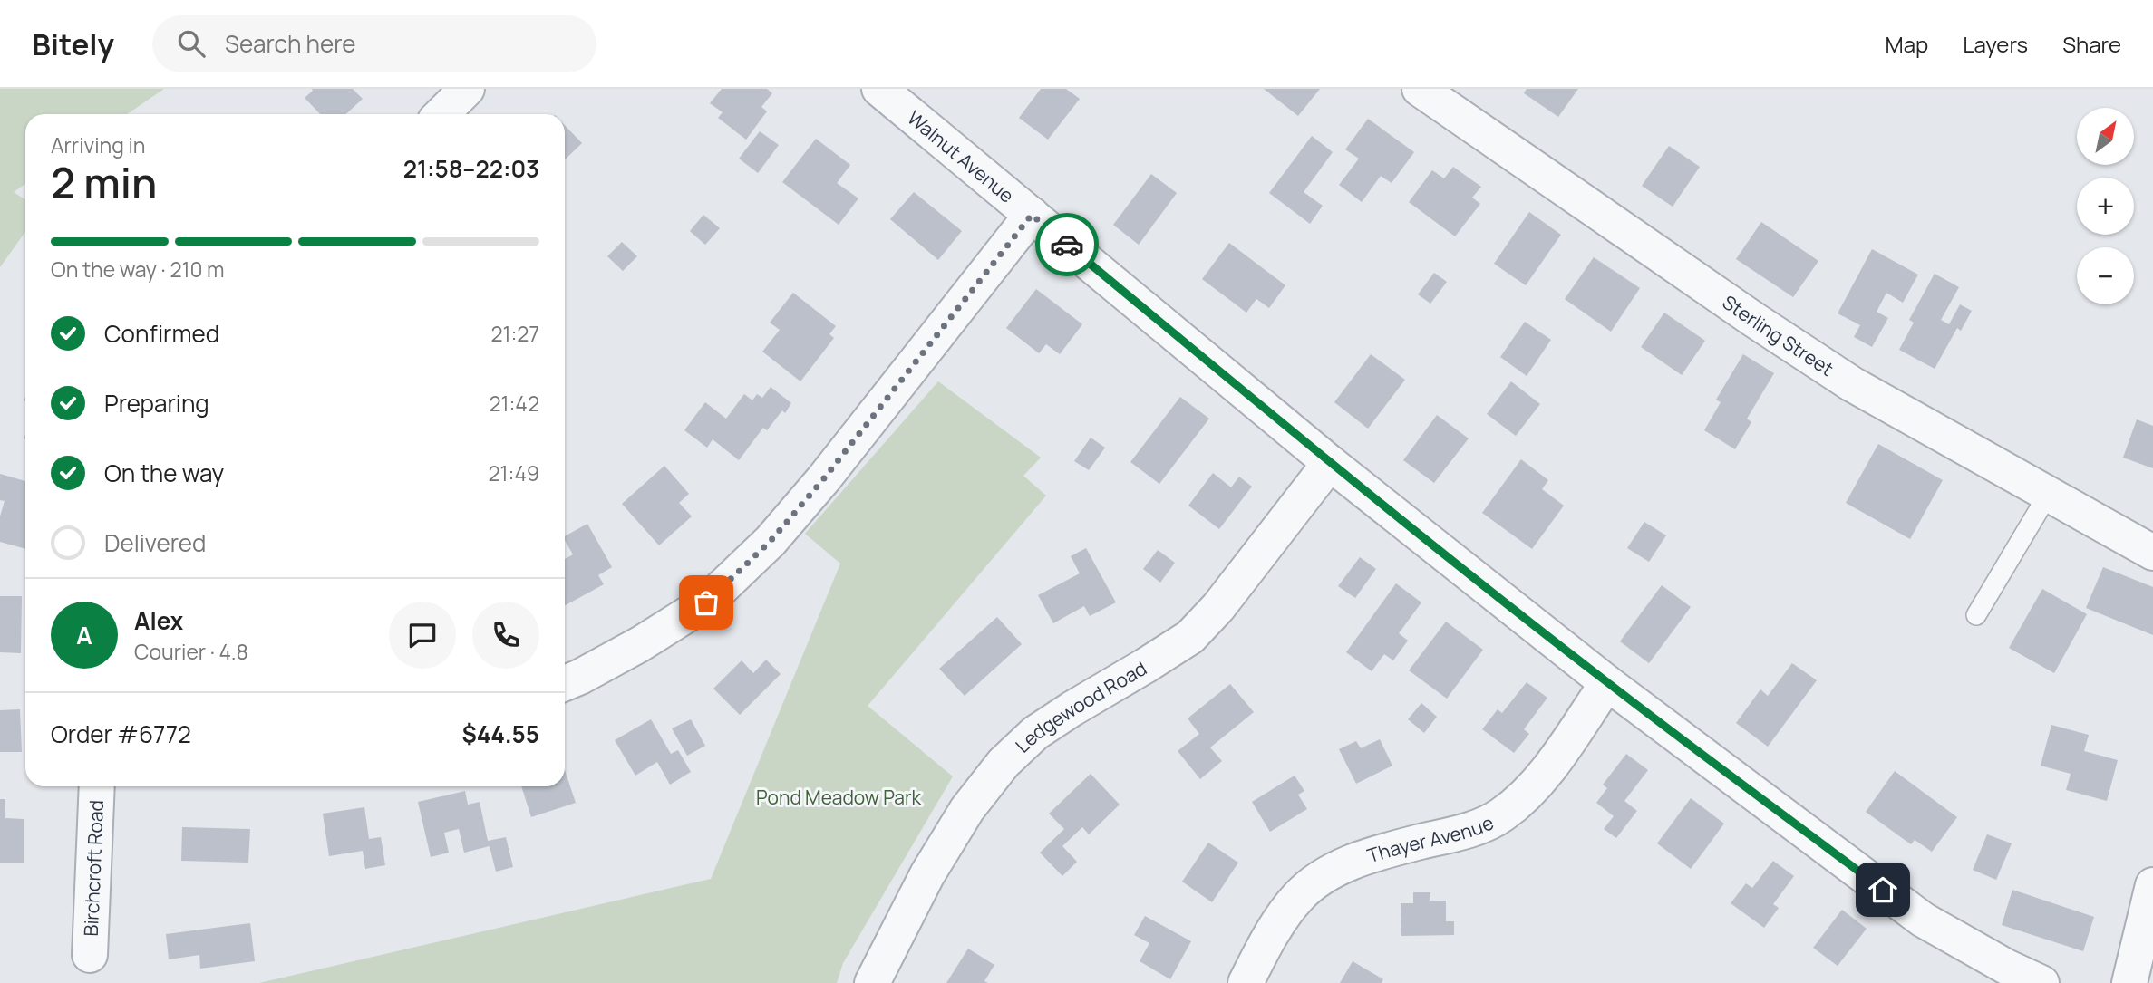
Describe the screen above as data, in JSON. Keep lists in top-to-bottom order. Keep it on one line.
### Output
{"streets":{"street":["Walnut Avenue","Sterling Street","Ledgewood Road","Thayer Avenue","Birchcroft Road"]},"crossings":[["Walnut Avenue","Ledgewood Road"],["Walnut Avenue","Thayer Avenue"]],"parks":["Pond Meadow Park"],"north":"top right","page":{"header":"Bitely","search":"Search here","nav":["Map","Layers","Share"],"map_buttons":["+","−"],"heading":["2 min","Arriving in","21:58–22:03"],"panel":["Alex","Courier · 4.8","Order #6772","$44.55"],"bar":"On the way · 210 m","list":[["Confirmed","21:27"],["Preparing","21:42"],["On the way","21:49"],"Delivered"],"round":"A"}}
